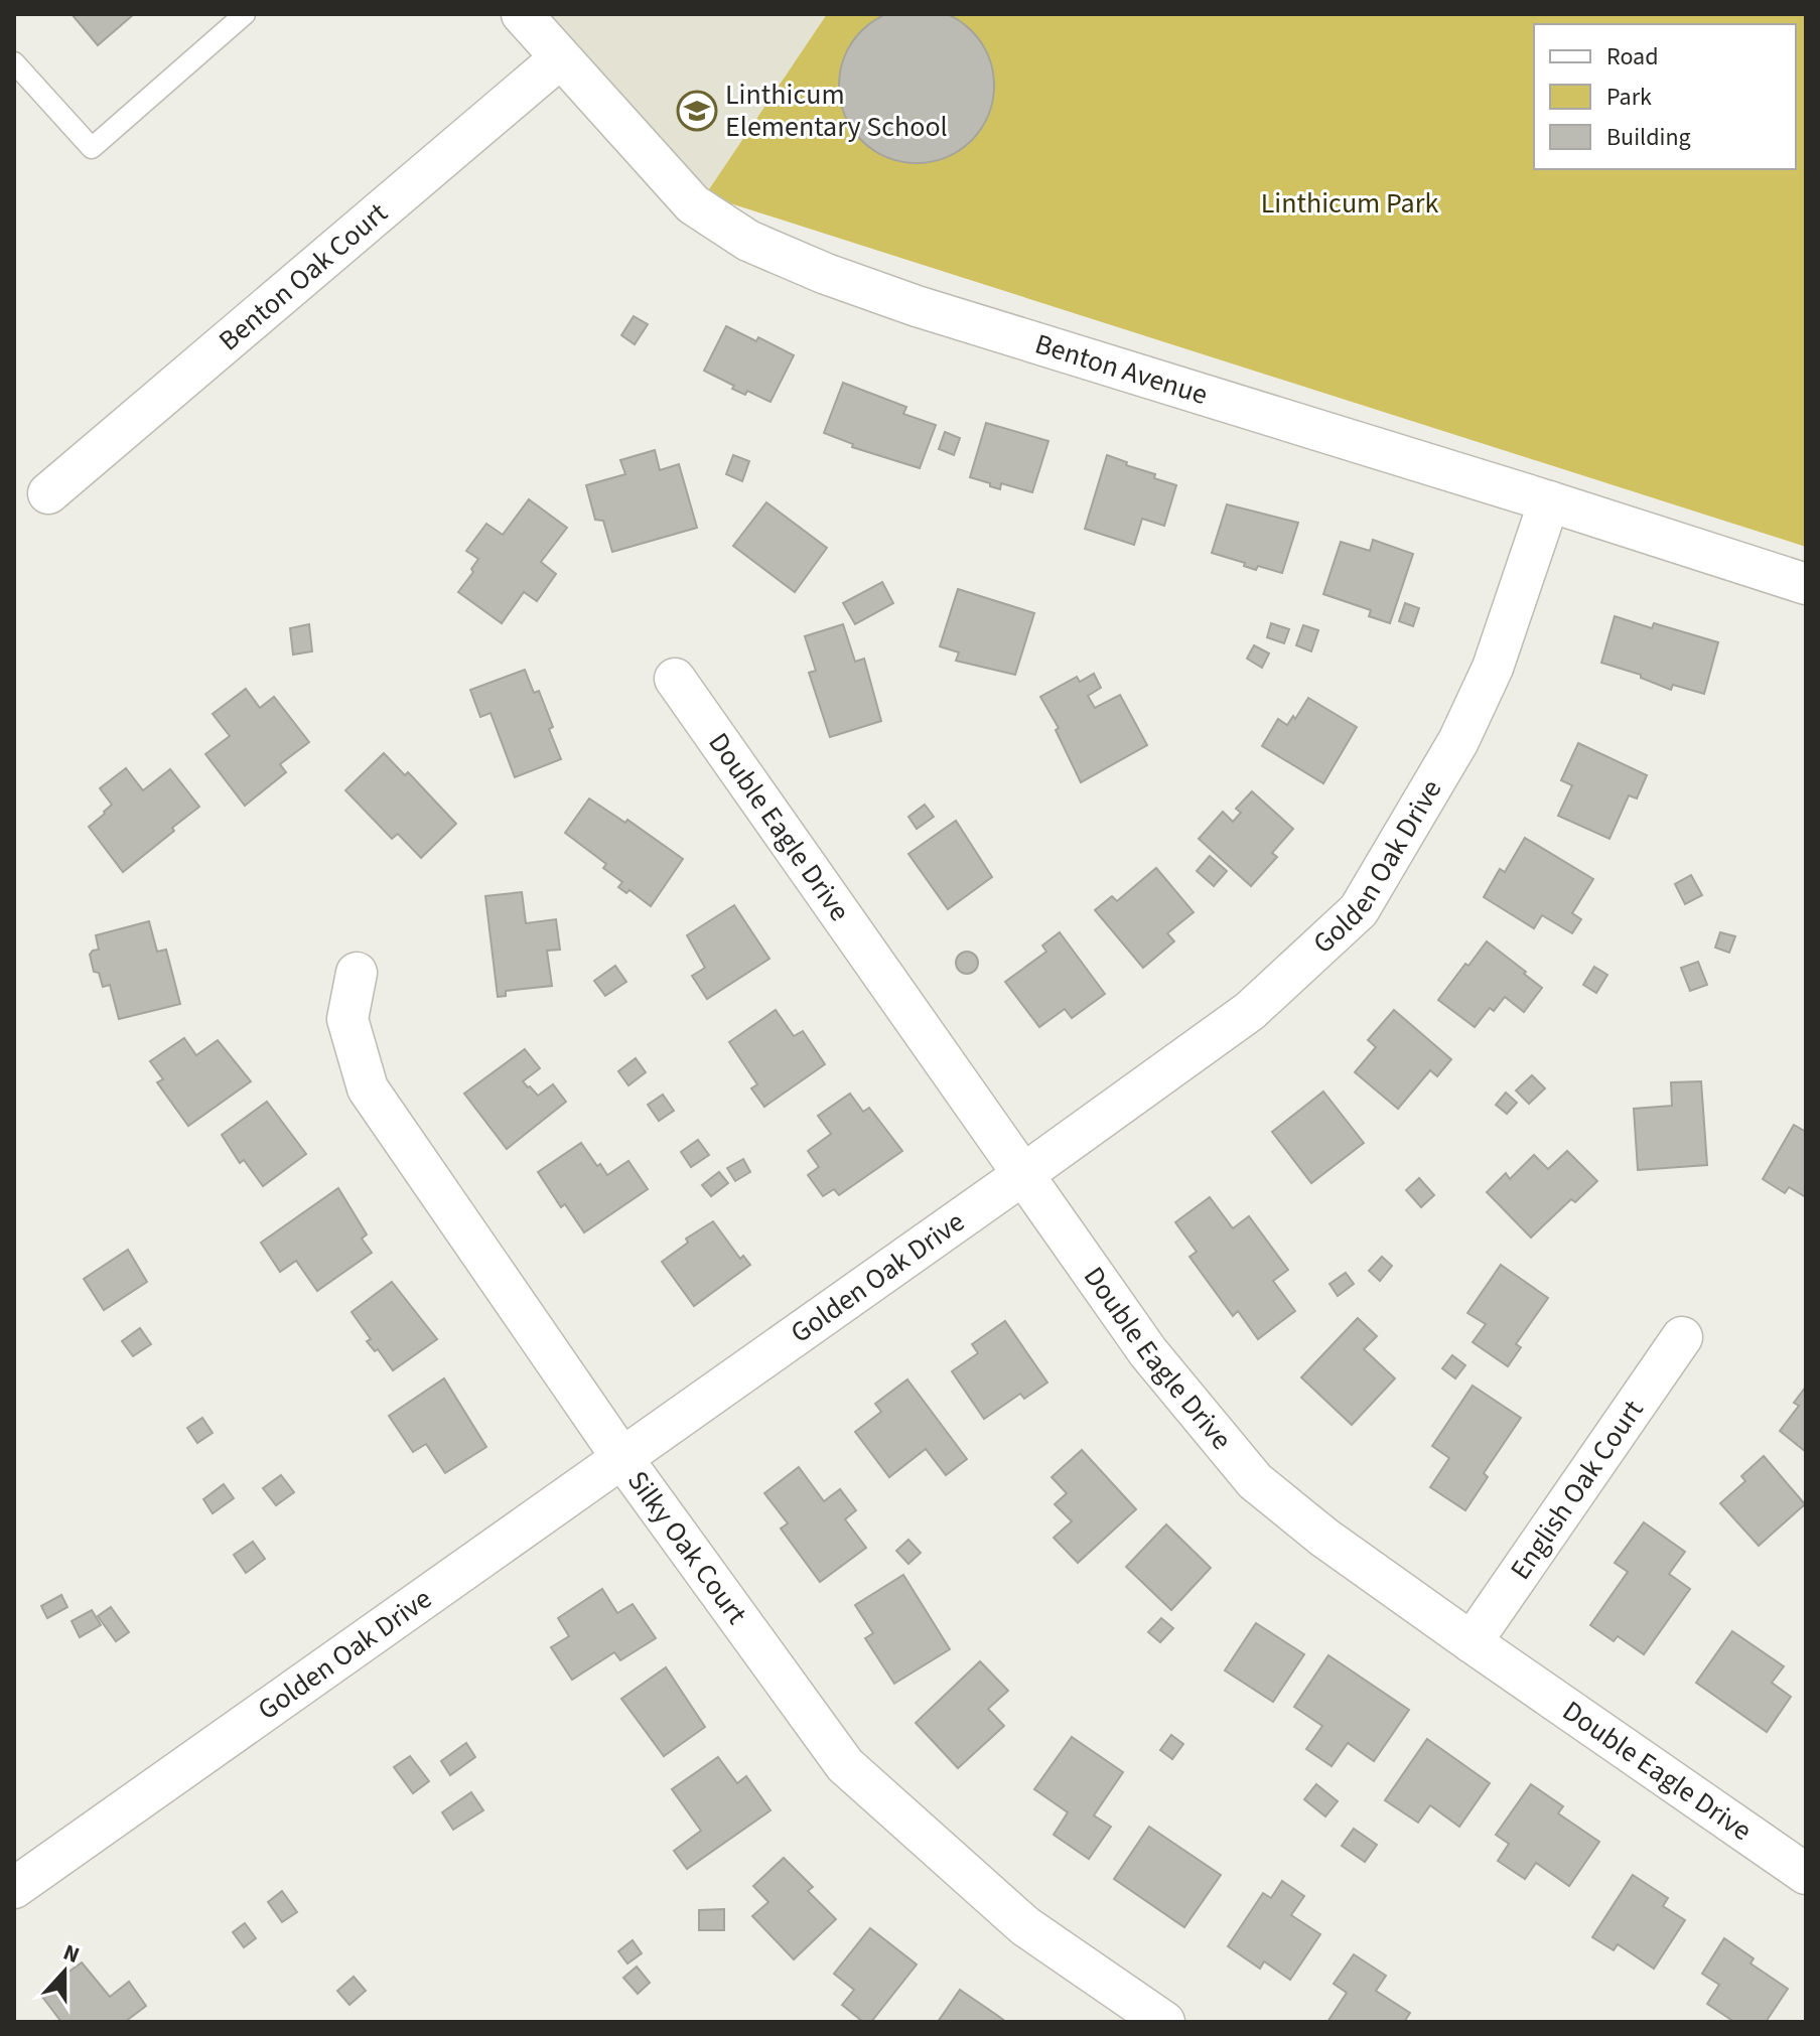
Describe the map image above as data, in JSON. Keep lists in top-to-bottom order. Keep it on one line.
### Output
{"streets":{"street":["Benton Oak Court","Benton Avenue","Double Eagle Drive","Golden Oak Drive","English Oak Court","Silky Oak Court"]},"crossings":[["Benton Oak Court","Benton Avenue"],["Benton Avenue","Golden Oak Drive"],["Double Eagle Drive","Golden Oak Drive"],["Double Eagle Drive","English Oak Court"],["Golden Oak Drive","Silky Oak Court"]],"parks":["Linthicum Park"],"places":{"school or university":["Linthicum Elementary School"]},"legend":["Road","Park","Building"],"north":"top"}
